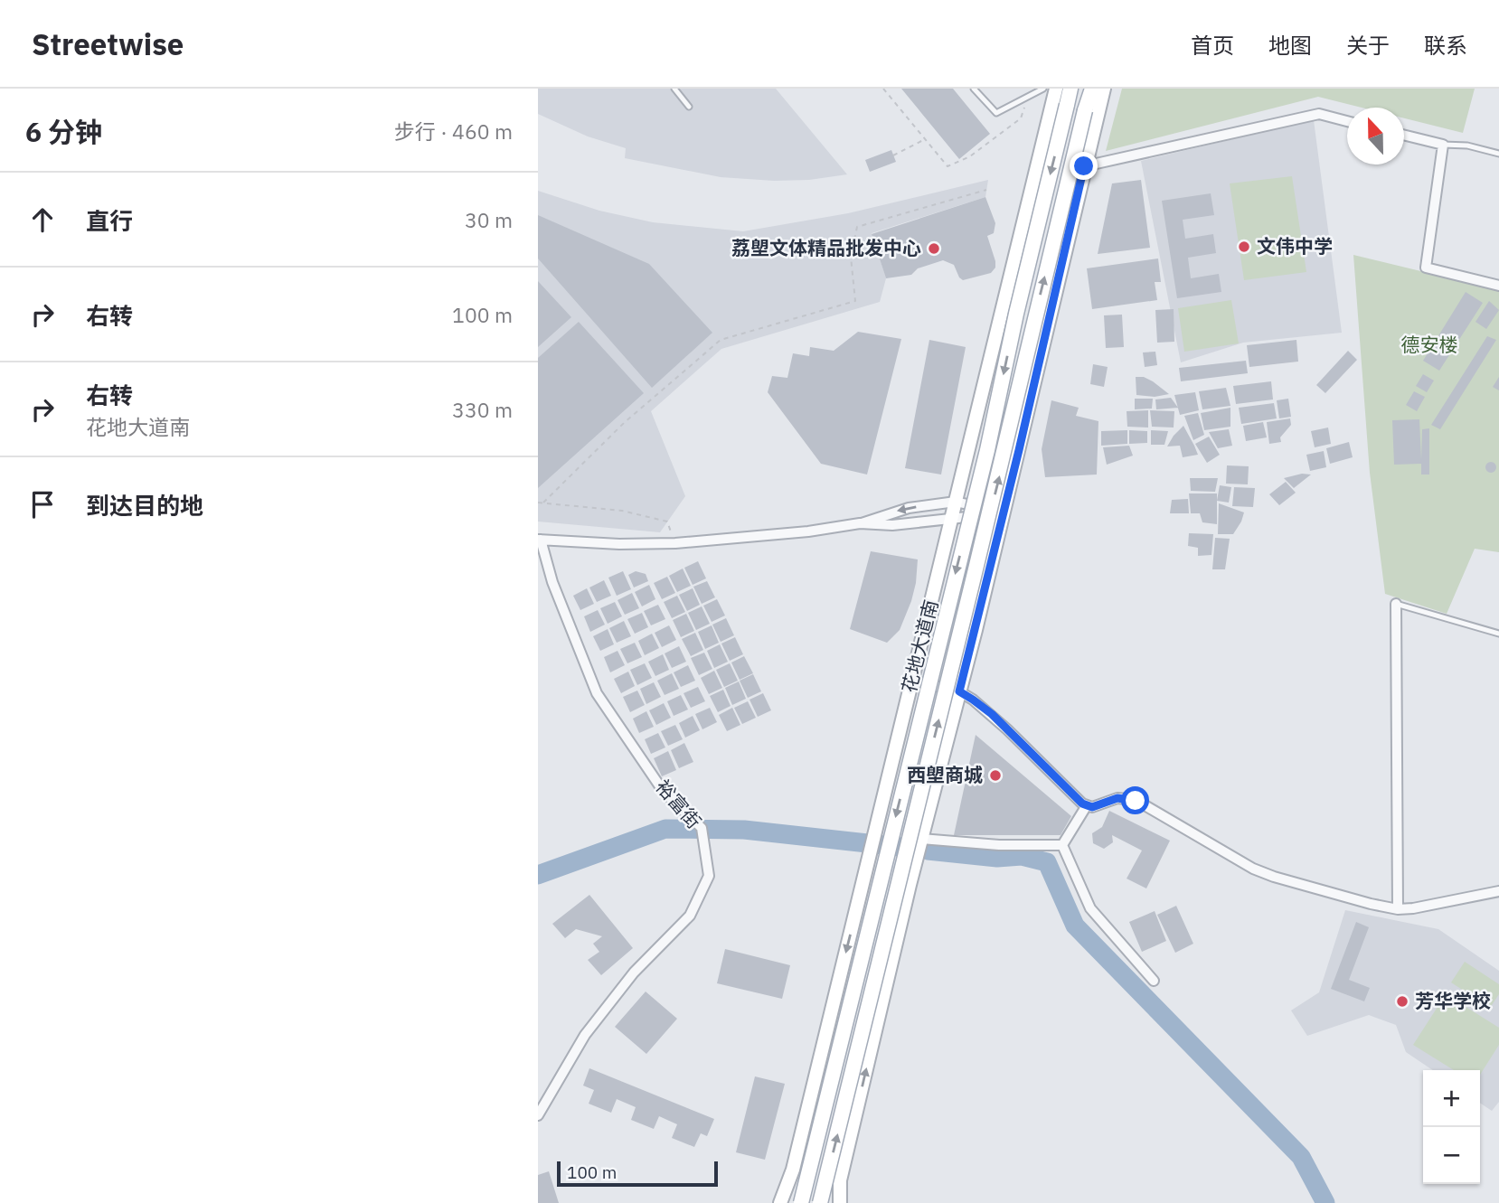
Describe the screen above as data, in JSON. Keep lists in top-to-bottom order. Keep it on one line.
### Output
{"streets":{"main road":["花地大道南"],"street":["裕富街"]},"parks":["德安楼"],"places":["文伟中学","荔塱文体精品批发中心","西塱商城","芳华学校"],"scale_bar":"100 m","north":"top","page":{"header":"Streetwise","nav":["首页","地图","关于","联系"],"heading":["6 分钟","步行 · 460 m"],"list":[["直行","30 m"],["右转","100 m"],["右转","花地大道南","330 m"],"到达目的地"],"map_buttons":["+","−"],"scale":"100 m"}}
